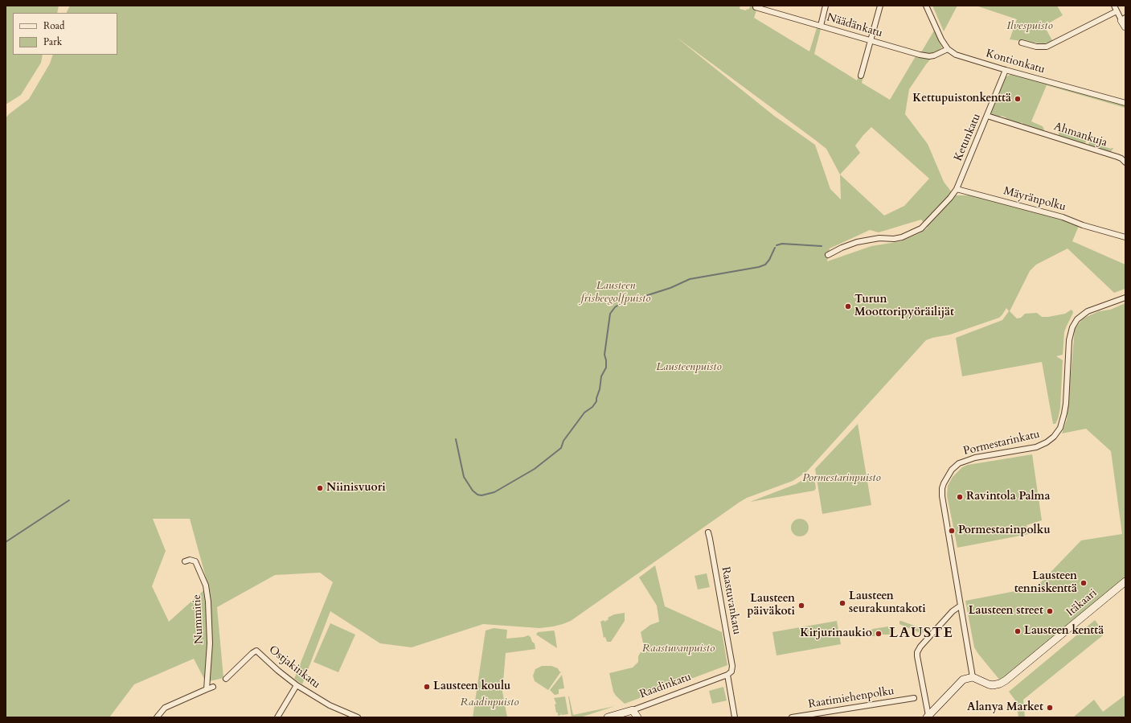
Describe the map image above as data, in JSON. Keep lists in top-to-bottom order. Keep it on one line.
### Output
{"streets":{"street":["Näädänkatu","Kontionkatu","Ahmankuja","Ketunkatu","Mäyränpolku","Pormestarinkatu","Raastuvankatu","Itäkaari","Nummitie","Ostjakinkatu","Raadinkatu","Raatimiehenpolku"]},"crossings":[["Näädänkatu","Kontionkatu"],["Kontionkatu","Ketunkatu"],["Ahmankuja","Ketunkatu"],["Ketunkatu","Mäyränpolku"],["Pormestarinkatu","Itäkaari"],["Raastuvankatu","Raadinkatu"]],"districts":["LAUSTE"],"parks":["Ilvespuisto","Lausteen frisbeegolfpuisto","Lausteenpuisto","Pormestarinpuisto","Raastuvanpuisto","Raadinpuisto"],"places":["Kettupuistonkenttä","Turun Moottoripyöräilijät","Niinisvuori","Ravintola Palma","Pormestarinpolku","Lausteen tenniskenttä","Lausteen seurakuntakoti","Lausteen päiväkoti","Lausteen street","Lausteen kenttä","Kirjurinaukio","Lausteen koulu","Alanya Market"],"legend":["Road","Park"]}
